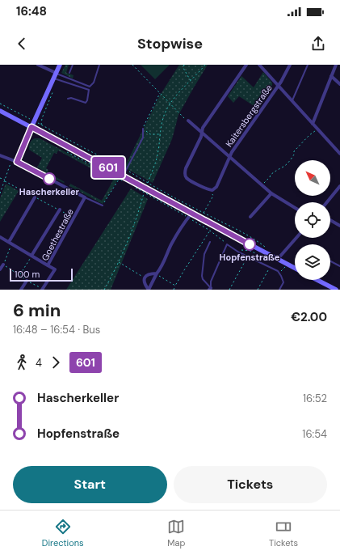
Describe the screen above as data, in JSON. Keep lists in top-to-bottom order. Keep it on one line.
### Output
{"streets":{"street":["Kaitersbergstraße","Goethestraße"]},"places":["Hascherkeller","Hopfenstraße"],"lines":["bus line 601"],"scale_bar":"100 m","north":"top left","page":{"status":"16:48","header":"Stopwise","on_map":"601","scale":"100 m","heading":["6 min","16:48 – 16:54 · Bus","€2.00"],"legs":["4","601"],"list":[{"name":"Hascherkeller","value":"16:52"},{"name":"Hopfenstraße","value":"16:54"}],"buttons":["Start","Tickets"],"tabs":["Directions","Map","Tickets"]}}
